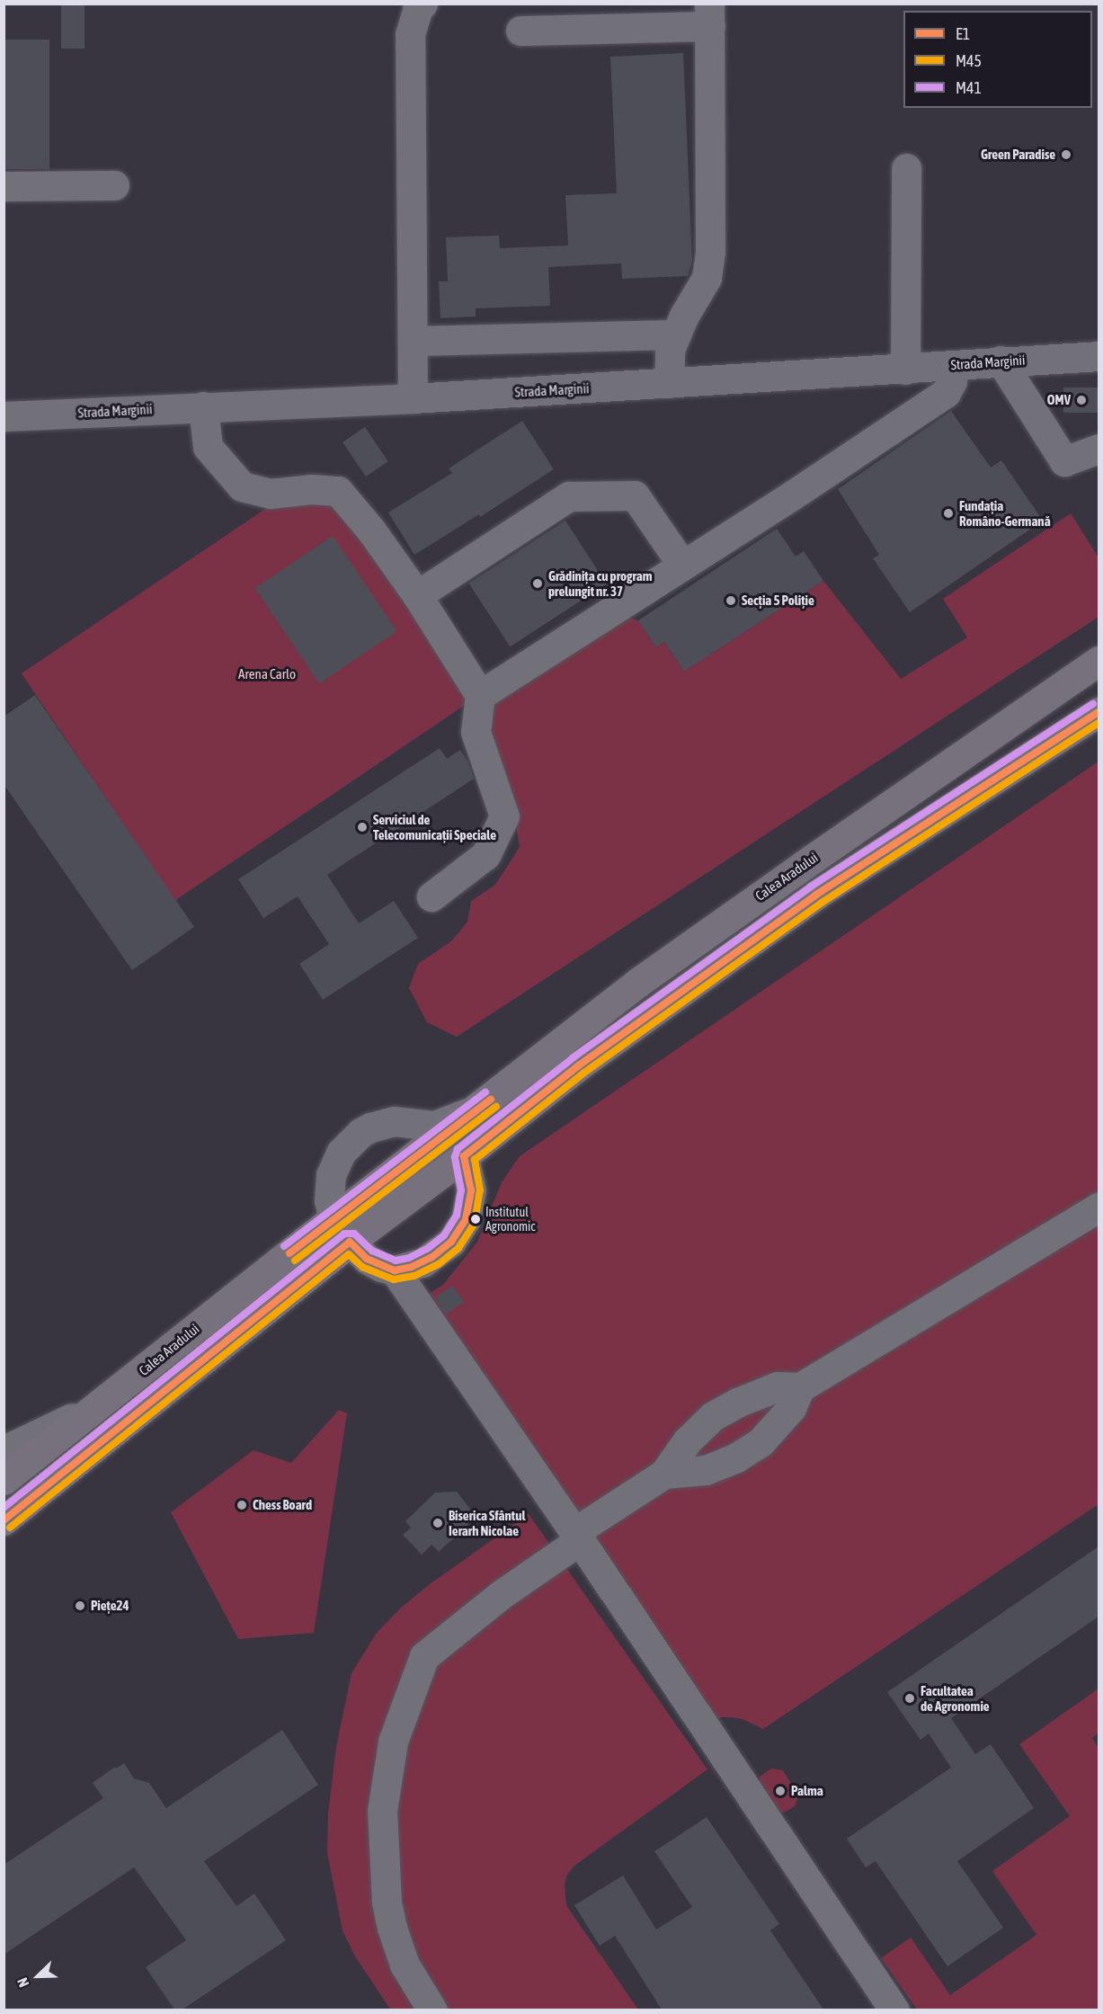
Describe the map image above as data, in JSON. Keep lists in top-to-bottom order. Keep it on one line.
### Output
{"streets":{"main road":["Calea Aradului"],"street":["Strada Marginii"]},"parks":["Arena Carlo"],"places":["Green Paradise","OMV","Fundația Româno-Germană","Grădinița cu program prelungit nr. 37","Secția 5 Poliție","Serviciul de Telecomunicații Speciale","Institutul Agronomic","Chess Board","Biserica Sfântul Ierarh Nicolae","Piețe24","Facultatea de Agronomie","Palma"],"lines":["transit line M41","transit line E1","transit line M45"],"legend":["E1","M45","M41"],"north":"bottom left"}
